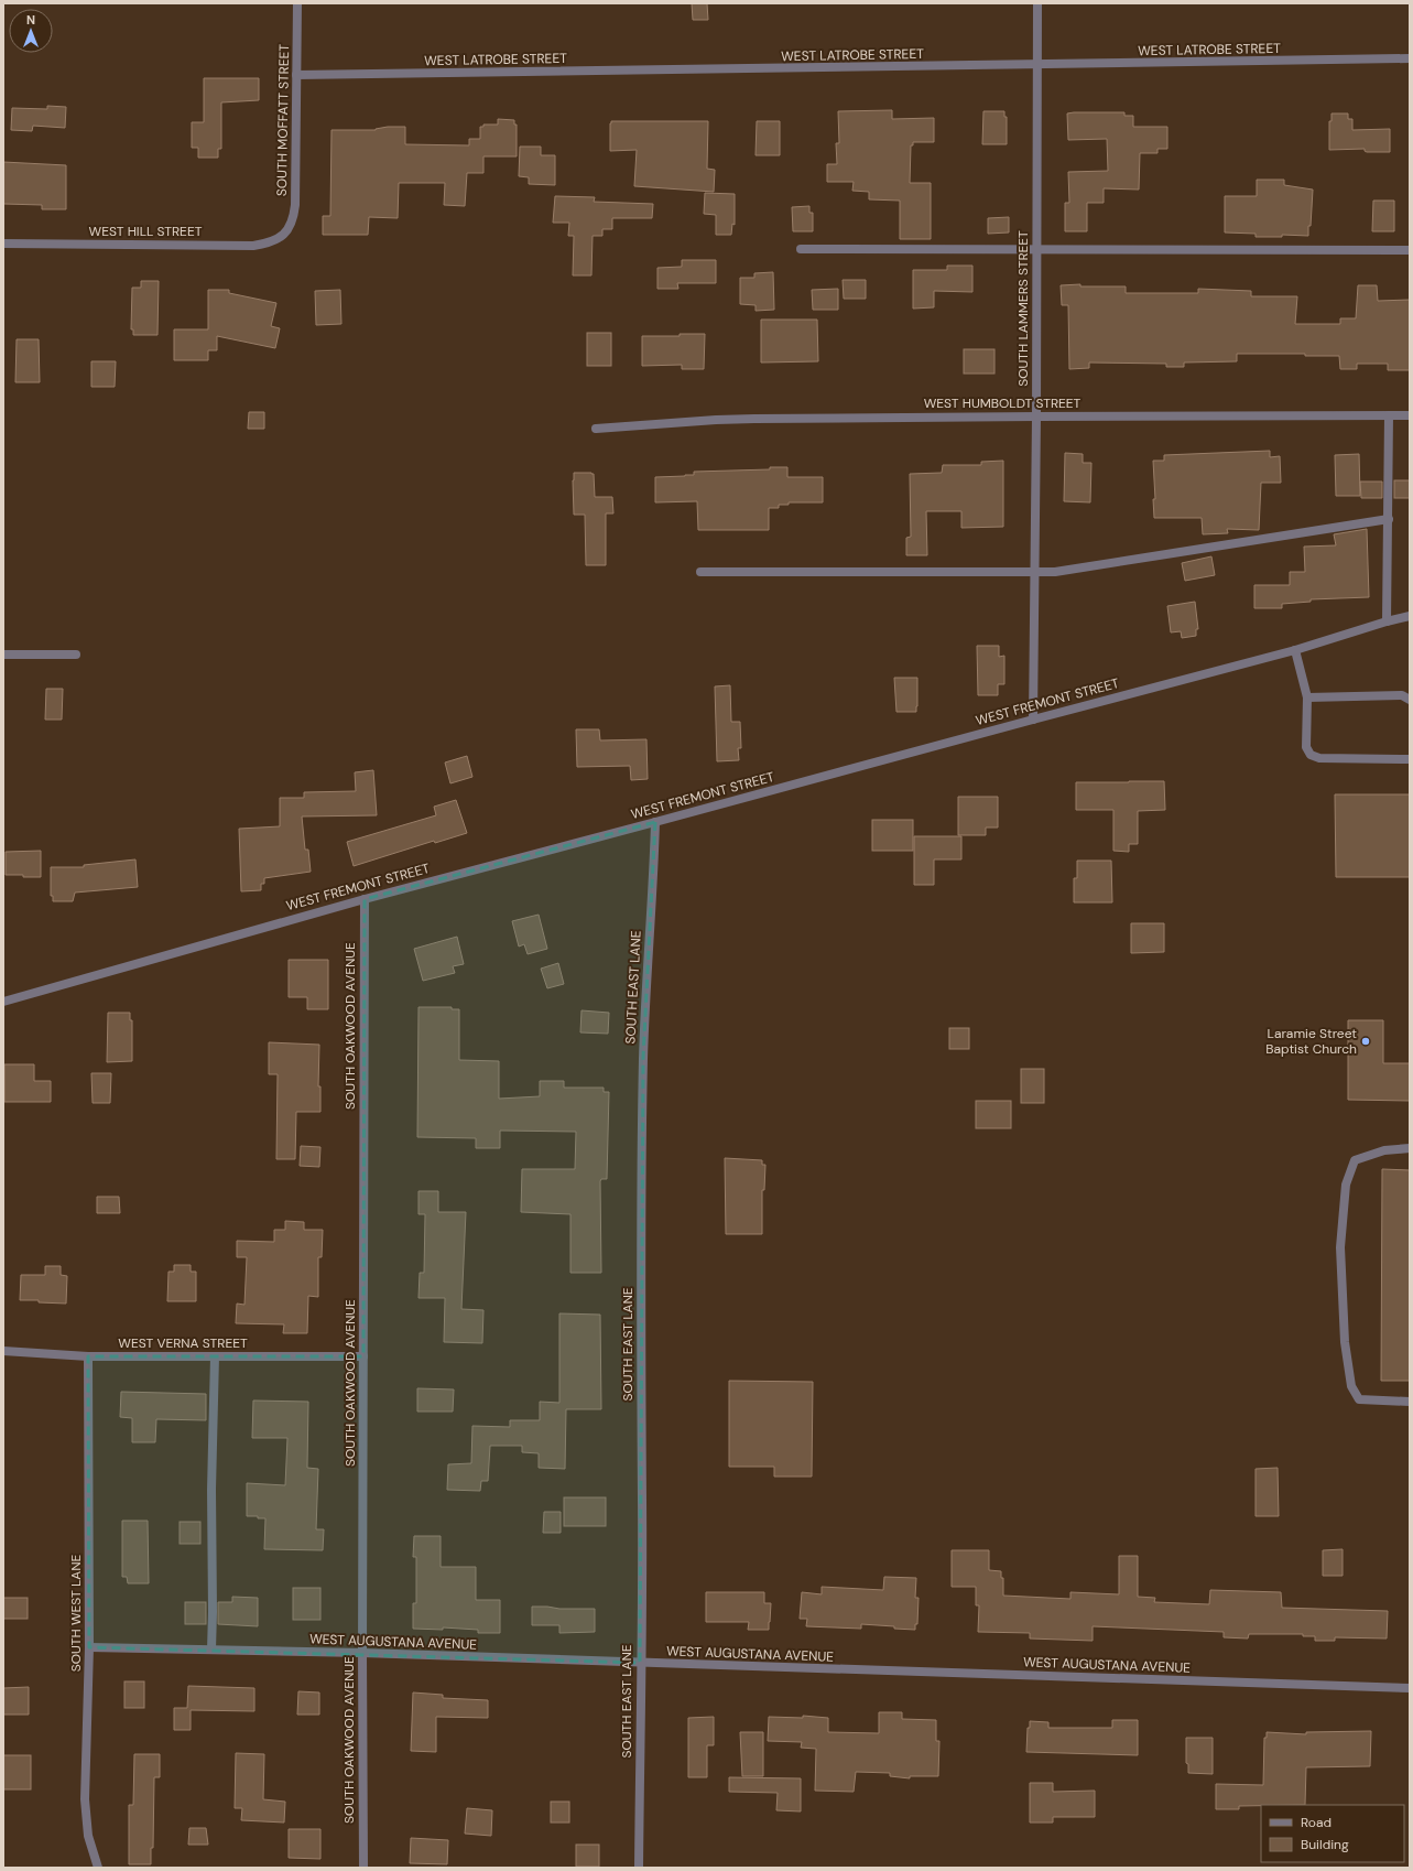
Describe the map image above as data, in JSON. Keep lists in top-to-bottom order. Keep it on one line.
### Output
{"streets":{"street":["WEST LATROBE STREET","SOUTH MOFFATT STREET","WEST HILL STREET","SOUTH LAMMERS STREET","WEST HUMBOLDT STREET","WEST FREMONT STREET","SOUTH EAST LANE","SOUTH OAKWOOD AVENUE","WEST VERNA STREET","SOUTH WEST LANE","WEST AUGUSTANA AVENUE"]},"crossings":[["WEST LATROBE STREET","SOUTH MOFFATT STREET"],["WEST LATROBE STREET","SOUTH LAMMERS STREET"],["SOUTH MOFFATT STREET","WEST HILL STREET"],["SOUTH LAMMERS STREET","WEST HUMBOLDT STREET"],["SOUTH LAMMERS STREET","WEST FREMONT STREET"],["WEST FREMONT STREET","SOUTH EAST LANE"],["WEST FREMONT STREET","SOUTH OAKWOOD AVENUE"],["SOUTH EAST LANE","WEST AUGUSTANA AVENUE"],["SOUTH OAKWOOD AVENUE","WEST VERNA STREET"],["SOUTH OAKWOOD AVENUE","WEST AUGUSTANA AVENUE"],["WEST VERNA STREET","SOUTH WEST LANE"],["SOUTH WEST LANE","WEST AUGUSTANA AVENUE"]],"places":["Laramie Street Baptist Church"],"legend":["Road","Building"],"north":"top"}
